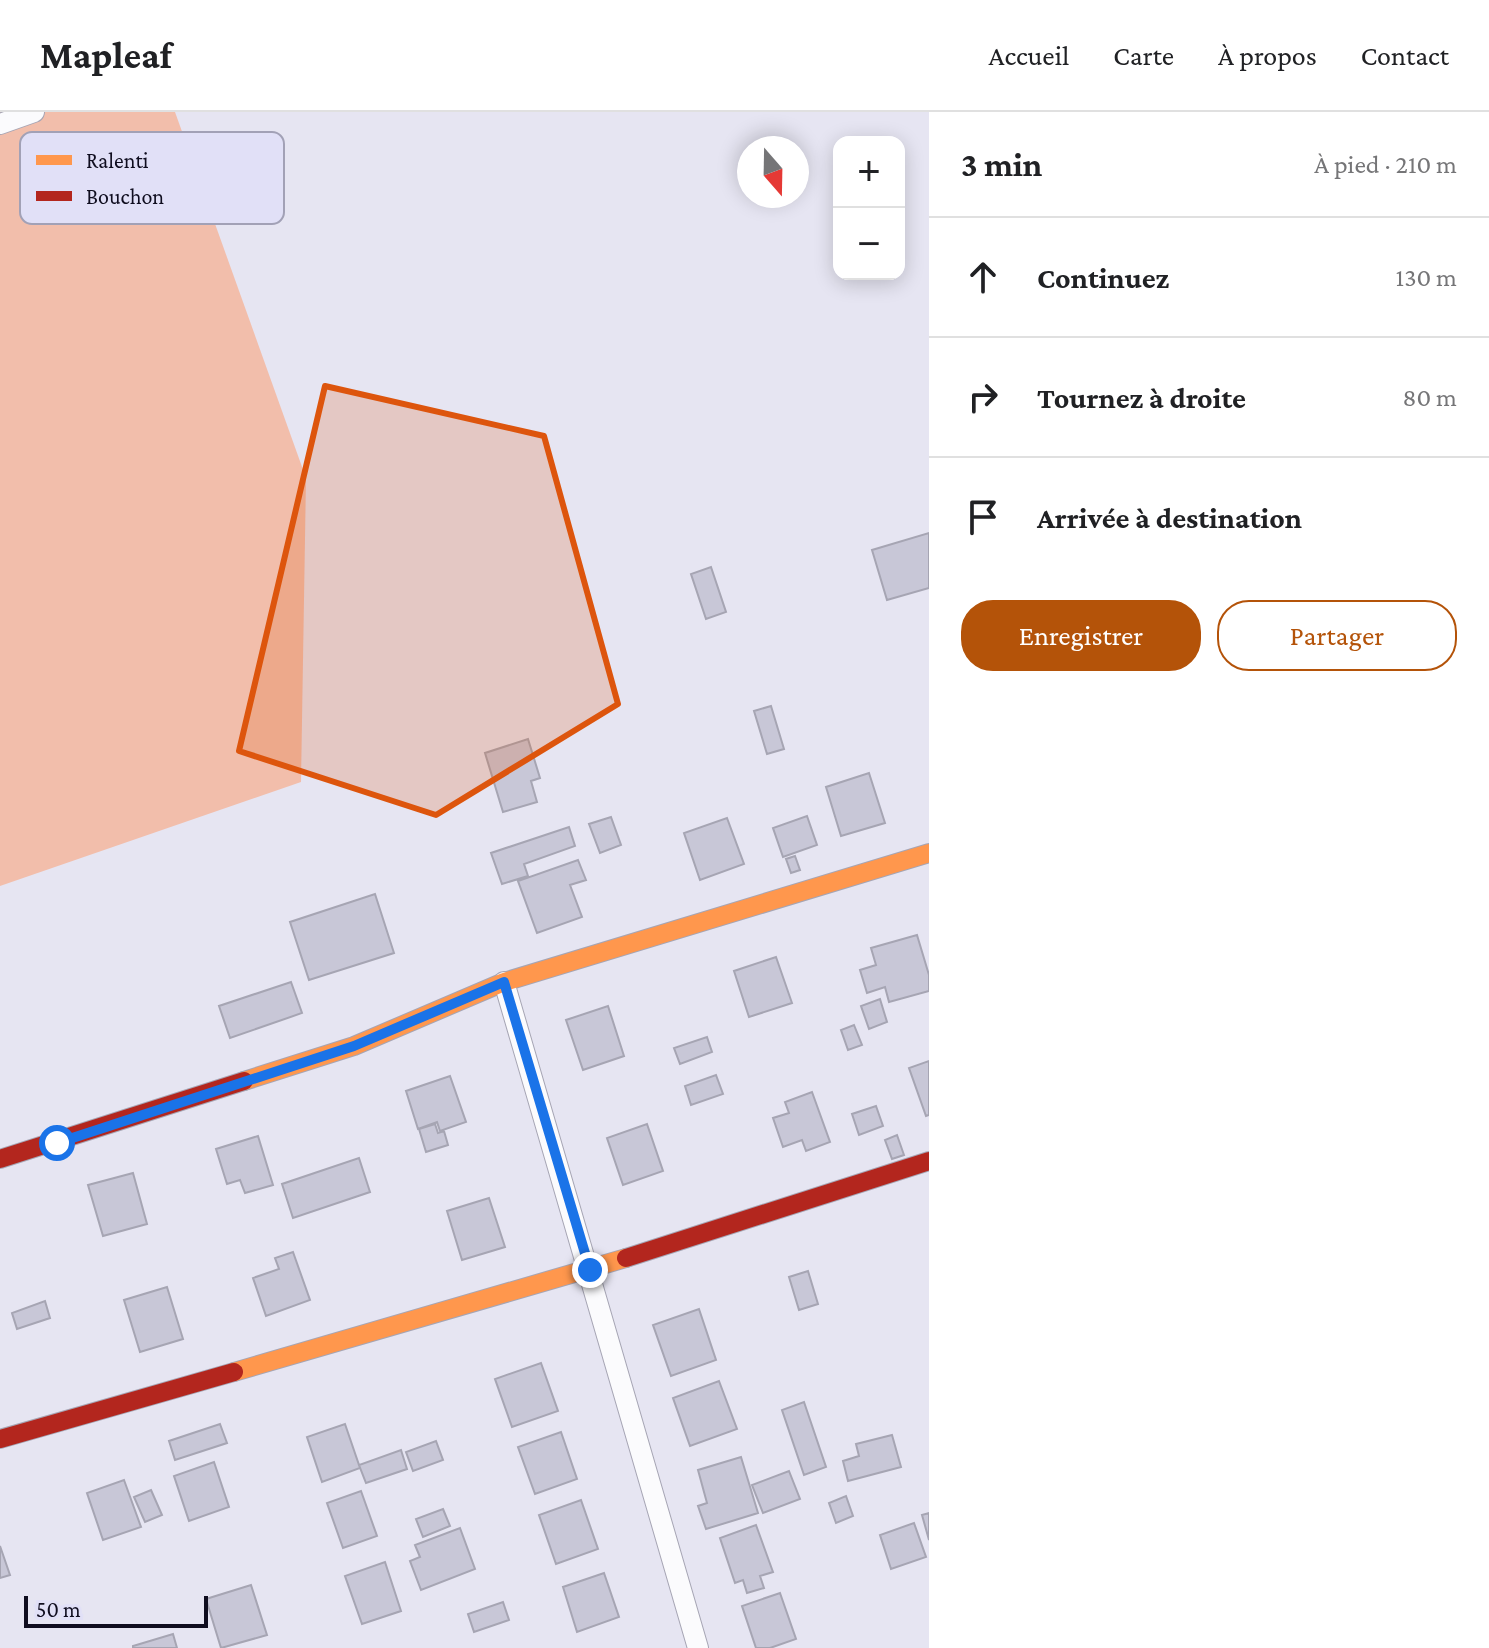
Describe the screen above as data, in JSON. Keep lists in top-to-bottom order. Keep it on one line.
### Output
{"legend":["Ralenti","Bouchon"],"scale_bar":"50 m","north":"bottom","page":{"header":"Mapleaf","nav":["Accueil","Carte","À propos","Contact"],"heading":["3 min","À pied · 210 m"],"map_buttons":["+","−"],"list":[["Continuez","130 m"],["Tournez à droite","80 m"],"Arrivée à destination"],"buttons":["Enregistrer","Partager"],"scale":"50 m"}}
